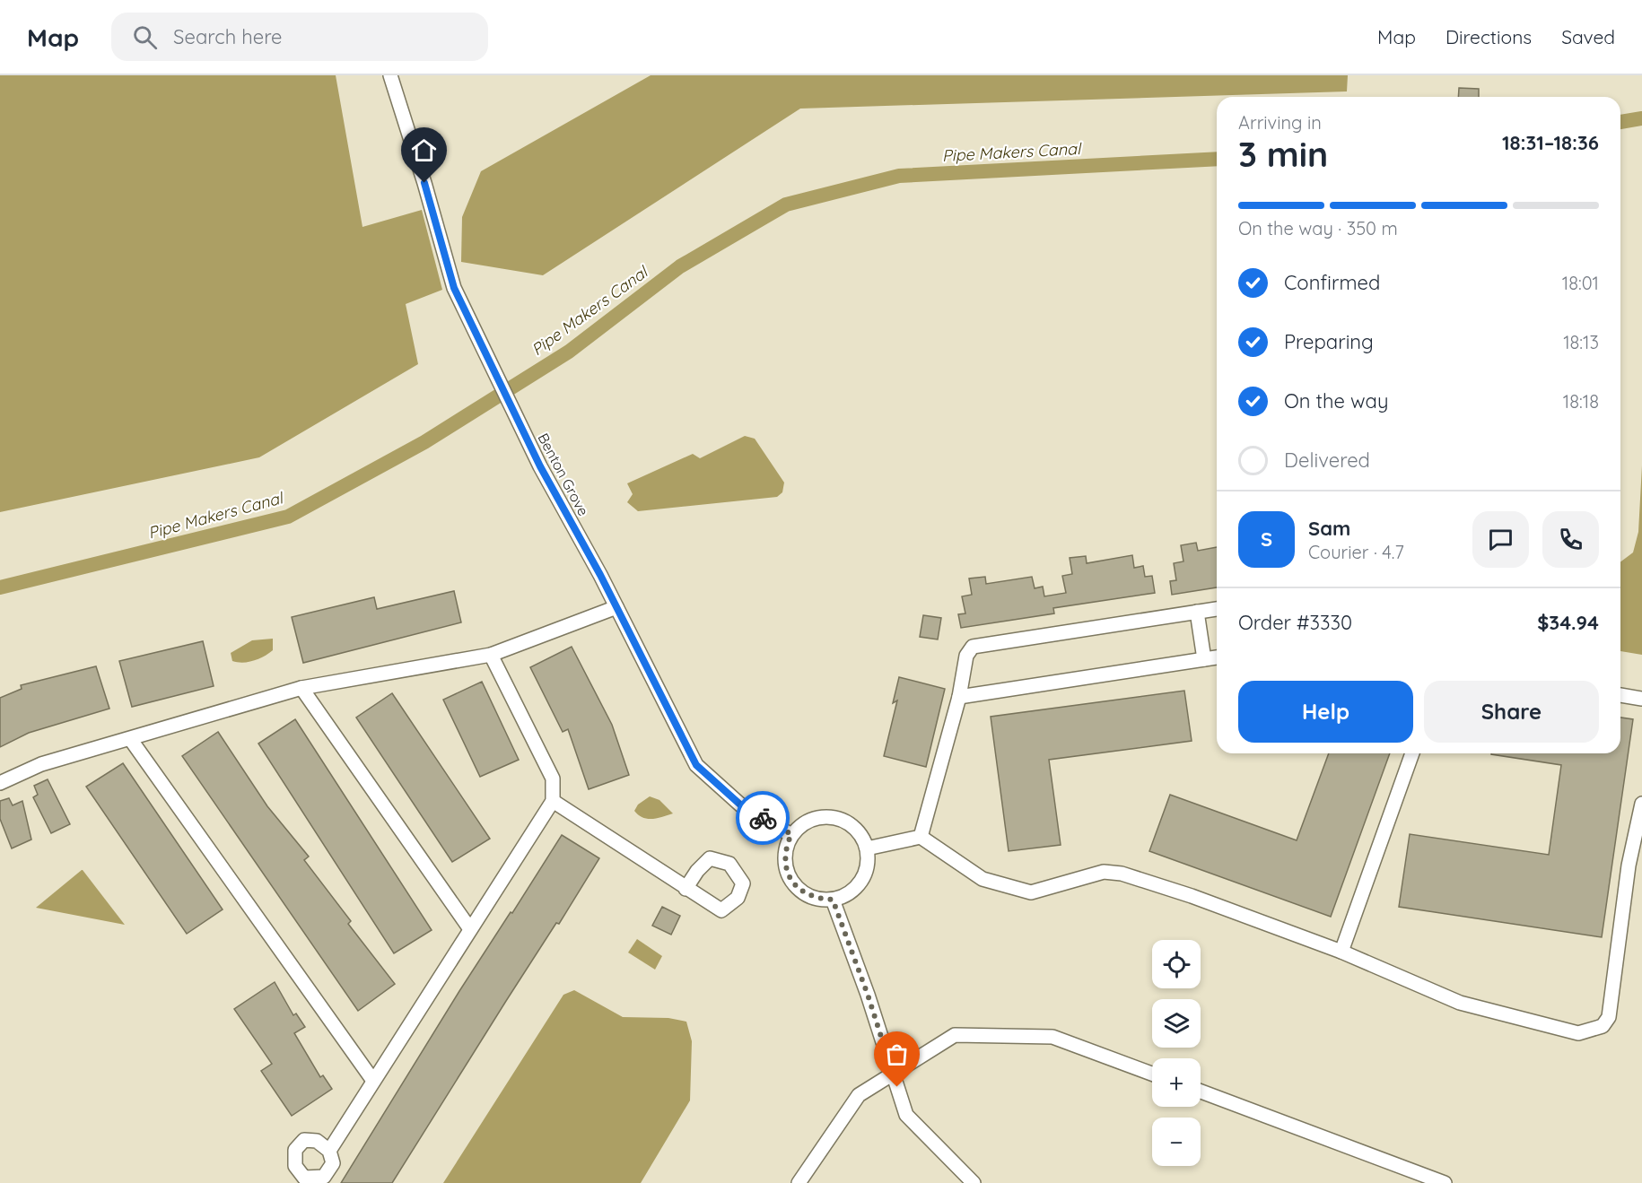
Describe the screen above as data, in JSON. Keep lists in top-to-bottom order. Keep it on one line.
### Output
{"streets":{"street":["Benton Grove"]},"water":["Pipe Makers Canal"],"page":{"header":"Map","search":"Search here","nav":["Map","Directions","Saved"],"heading":["3 min","Arriving in","18:31–18:36"],"panel":["Sam","Courier · 4.7","Order #3330","$34.94"],"bar":"On the way · 350 m","list":[["Confirmed","18:01"],["Preparing","18:13"],["On the way","18:18"],"Delivered"],"round":"S","buttons":["Help","Share"],"map_buttons":["+","−"]}}
